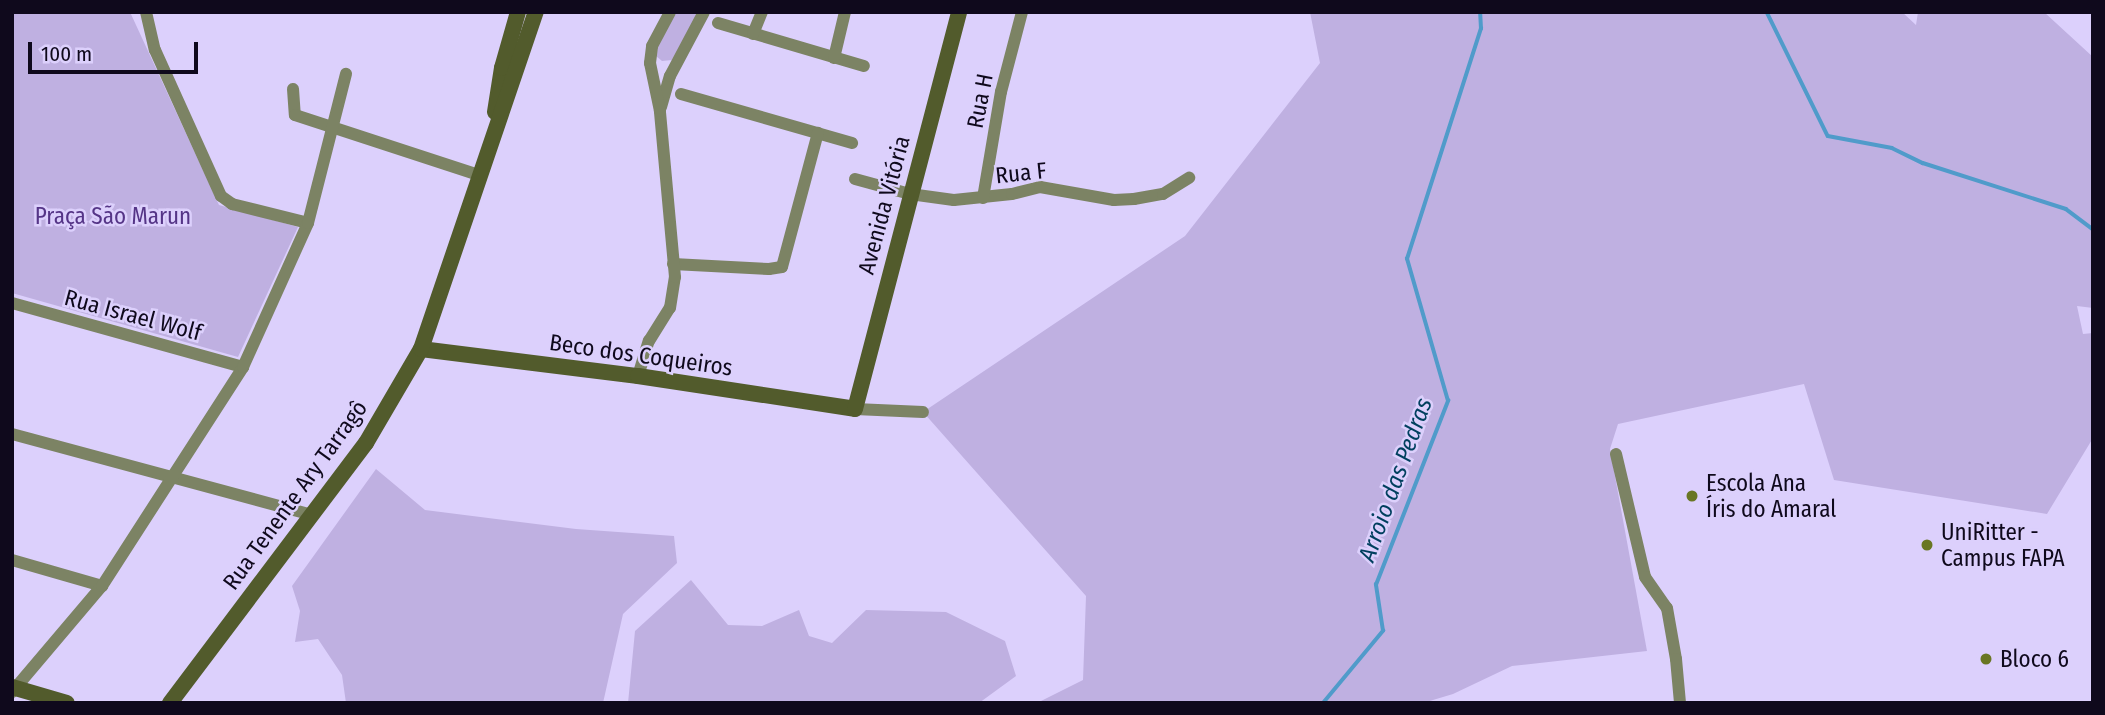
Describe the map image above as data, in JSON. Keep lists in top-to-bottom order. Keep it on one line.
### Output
{"streets":{"main road":["Avenida Vitória","Beco dos Coqueiros","Rua Tenente Ary Tarragô"],"street":["Rua H","Rua F","Rua Israel Wolf"]},"crossings":[["Rua H","Rua F"],["Rua F","Avenida Vitória"],["Avenida Vitória","Beco dos Coqueiros"],["Beco dos Coqueiros","Rua Tenente Ary Tarragô"]],"water":["Arroio das Pedras"],"parks":["Praça São Marun"],"places":["Escola Ana Íris do Amaral","UniRitter - Campus FAPA","Bloco 6"],"scale_bar":"100 m"}
